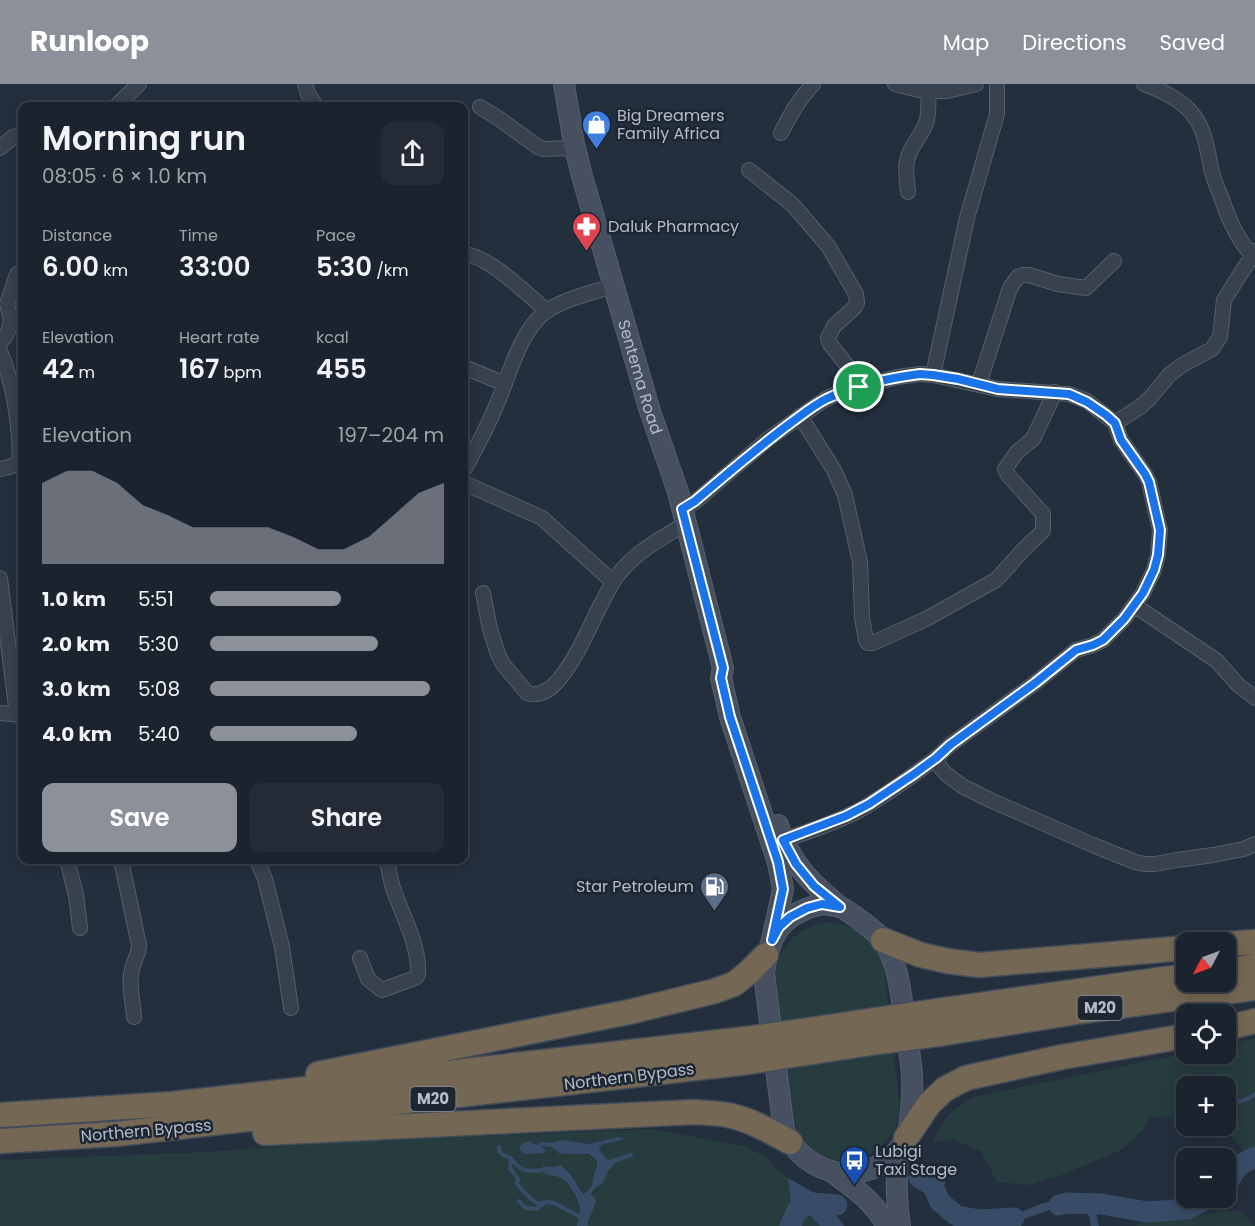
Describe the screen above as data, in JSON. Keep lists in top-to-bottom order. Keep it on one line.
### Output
{"streets":{"highway":["M20","Northern Bypass"],"main road":["Sentema Road"]},"places":{"shop":["Big Dreamers Family Africa"],"pharmacy":["Daluk Pharmacy"],"fuel station":["Star Petroleum"],"bus stop":["Lubigi Taxi Stage"]},"north":"bottom left","page":{"header":"Runloop","nav":["Map","Directions","Saved"],"heading":["Morning run","08:05 · 6 × 1.0 km"],"stats":[["Distance","6.00 km"],["Time","33:00"],["Pace","5:30 /km"],["Elevation","42 m"],["Heart rate","167 bpm"],["kcal","455"]],"chart":["Elevation","197–204 m"],"list":[{"name":"1.0 km","note":"5:51"},{"name":"2.0 km","note":"5:30"},{"name":"3.0 km","note":"5:08"},{"name":"4.0 km","note":"5:40"}],"buttons":["Save","Share"],"map_buttons":["+","−"]}}
